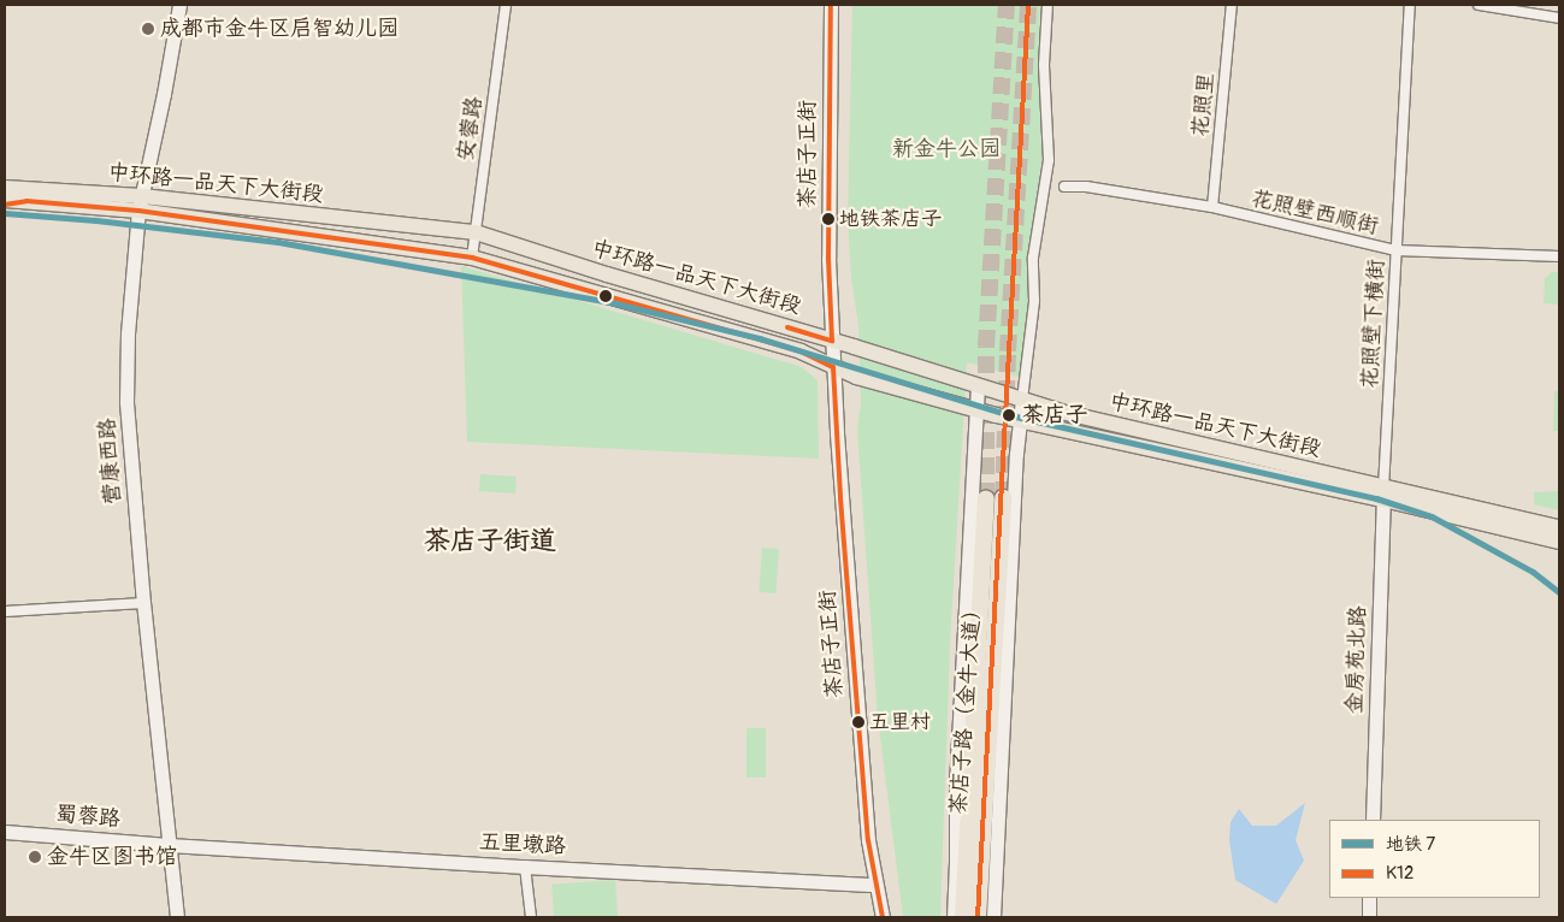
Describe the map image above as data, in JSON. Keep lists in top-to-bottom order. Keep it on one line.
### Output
{"streets":{"highway":["茶店子路（金牛大道）"],"main road":["中环路一品天下大街段"],"street":["花照里","安蓉路","茶店子正街","花照壁西顺街","花照壁下横街","营康西路","金房苑北路","蜀蓉路","五里墩路"]},"crossings":[["花照里","花照壁西顺街"],["安蓉路","中环路一品天下大街段"],["茶店子正街","中环路一品天下大街段"],["茶店子正街","五里墩路"],["中环路一品天下大街段","花照壁下横街"],["中环路一品天下大街段","营康西路"],["中环路一品天下大街段","金房苑北路"],["花照壁西顺街","花照壁下横街"],["花照壁下横街","金房苑北路"],["营康西路","蜀蓉路"],["营康西路","五里墩路"],["蜀蓉路","五里墩路"]],"districts":["茶店子街道"],"parks":["新金牛公园"],"places":["成都市金牛区启智幼儿园","地铁茶店子","茶店子","五里村","金牛区图书馆"],"lines":["transit line K12","metro line 7"],"legend":["地铁 7","K12"]}
